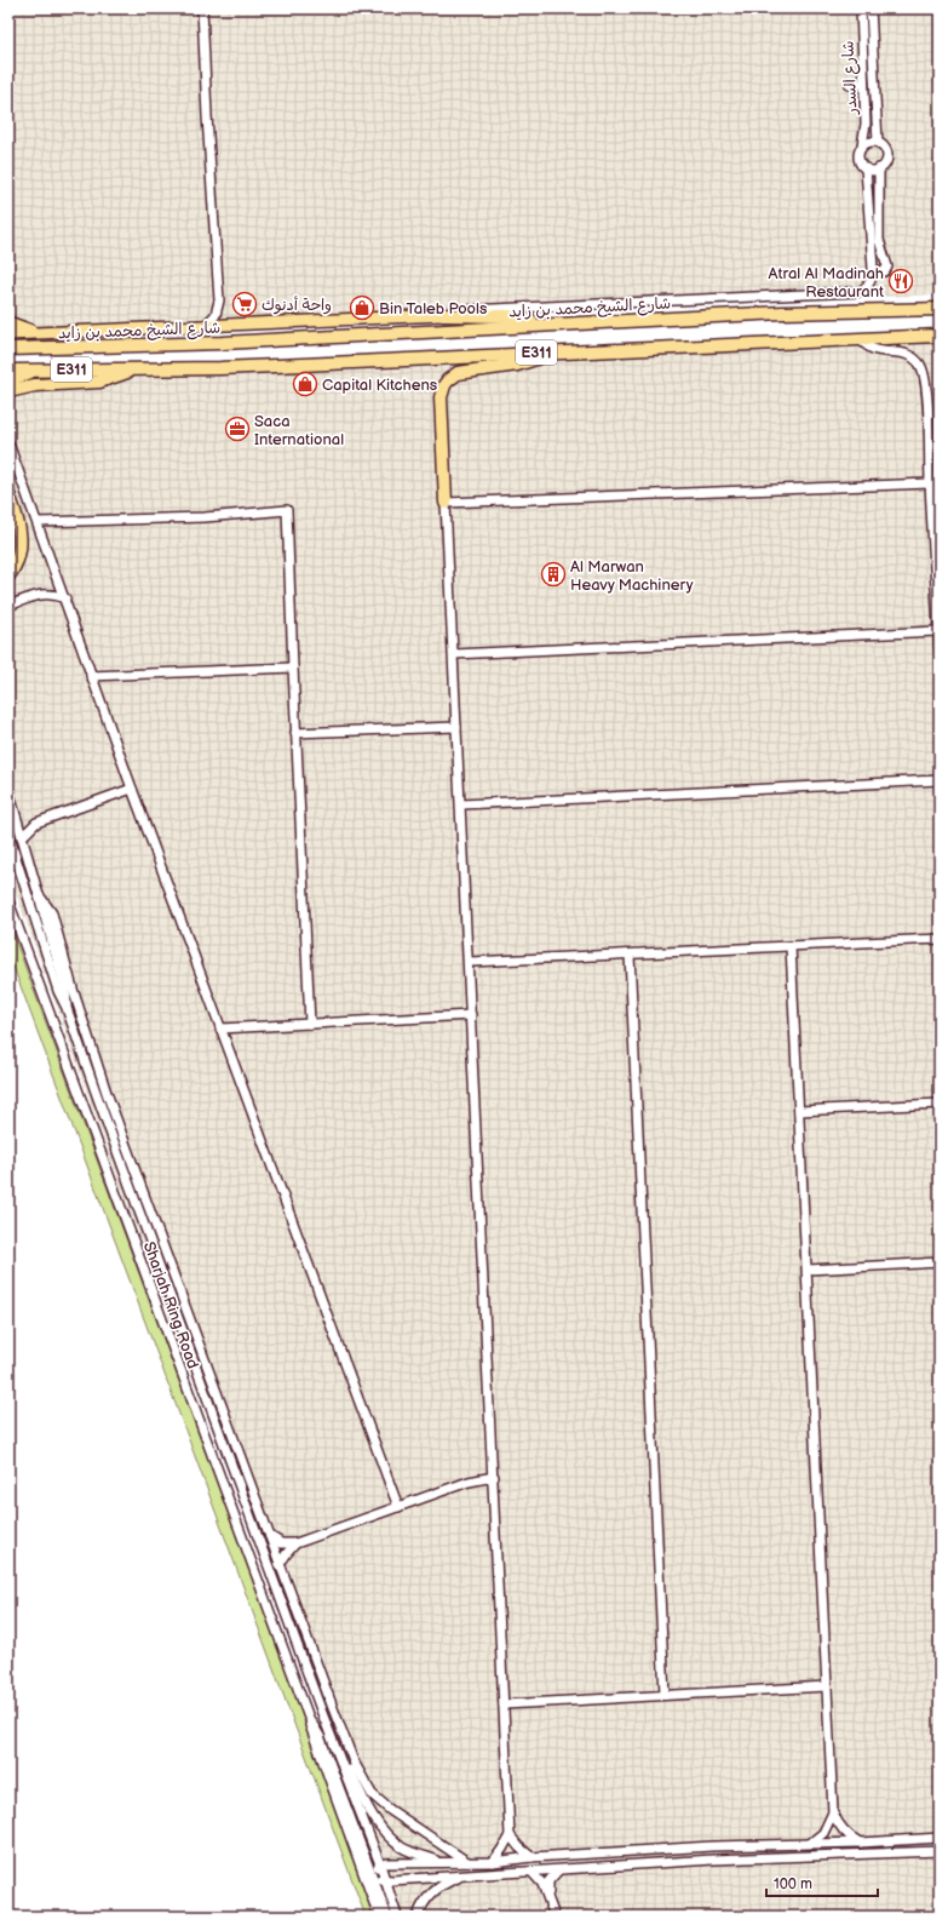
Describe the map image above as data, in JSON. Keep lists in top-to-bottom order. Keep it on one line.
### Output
{"streets":{"highway":["شارع الشيخ محمد بن زايد","E311"],"street":["شارع السدر","Sharjah Ring Road"]},"places":{"restaurant":["Atral Al Madinah Restaurant"],"supermarket":["واحة أدنوك"],"shop":["Bin Taleb Pools","Capital Kitchens"],"office":["Saca International"],"building":["Al Marwan Heavy Machinery"]},"scale_bar":"100 m"}
